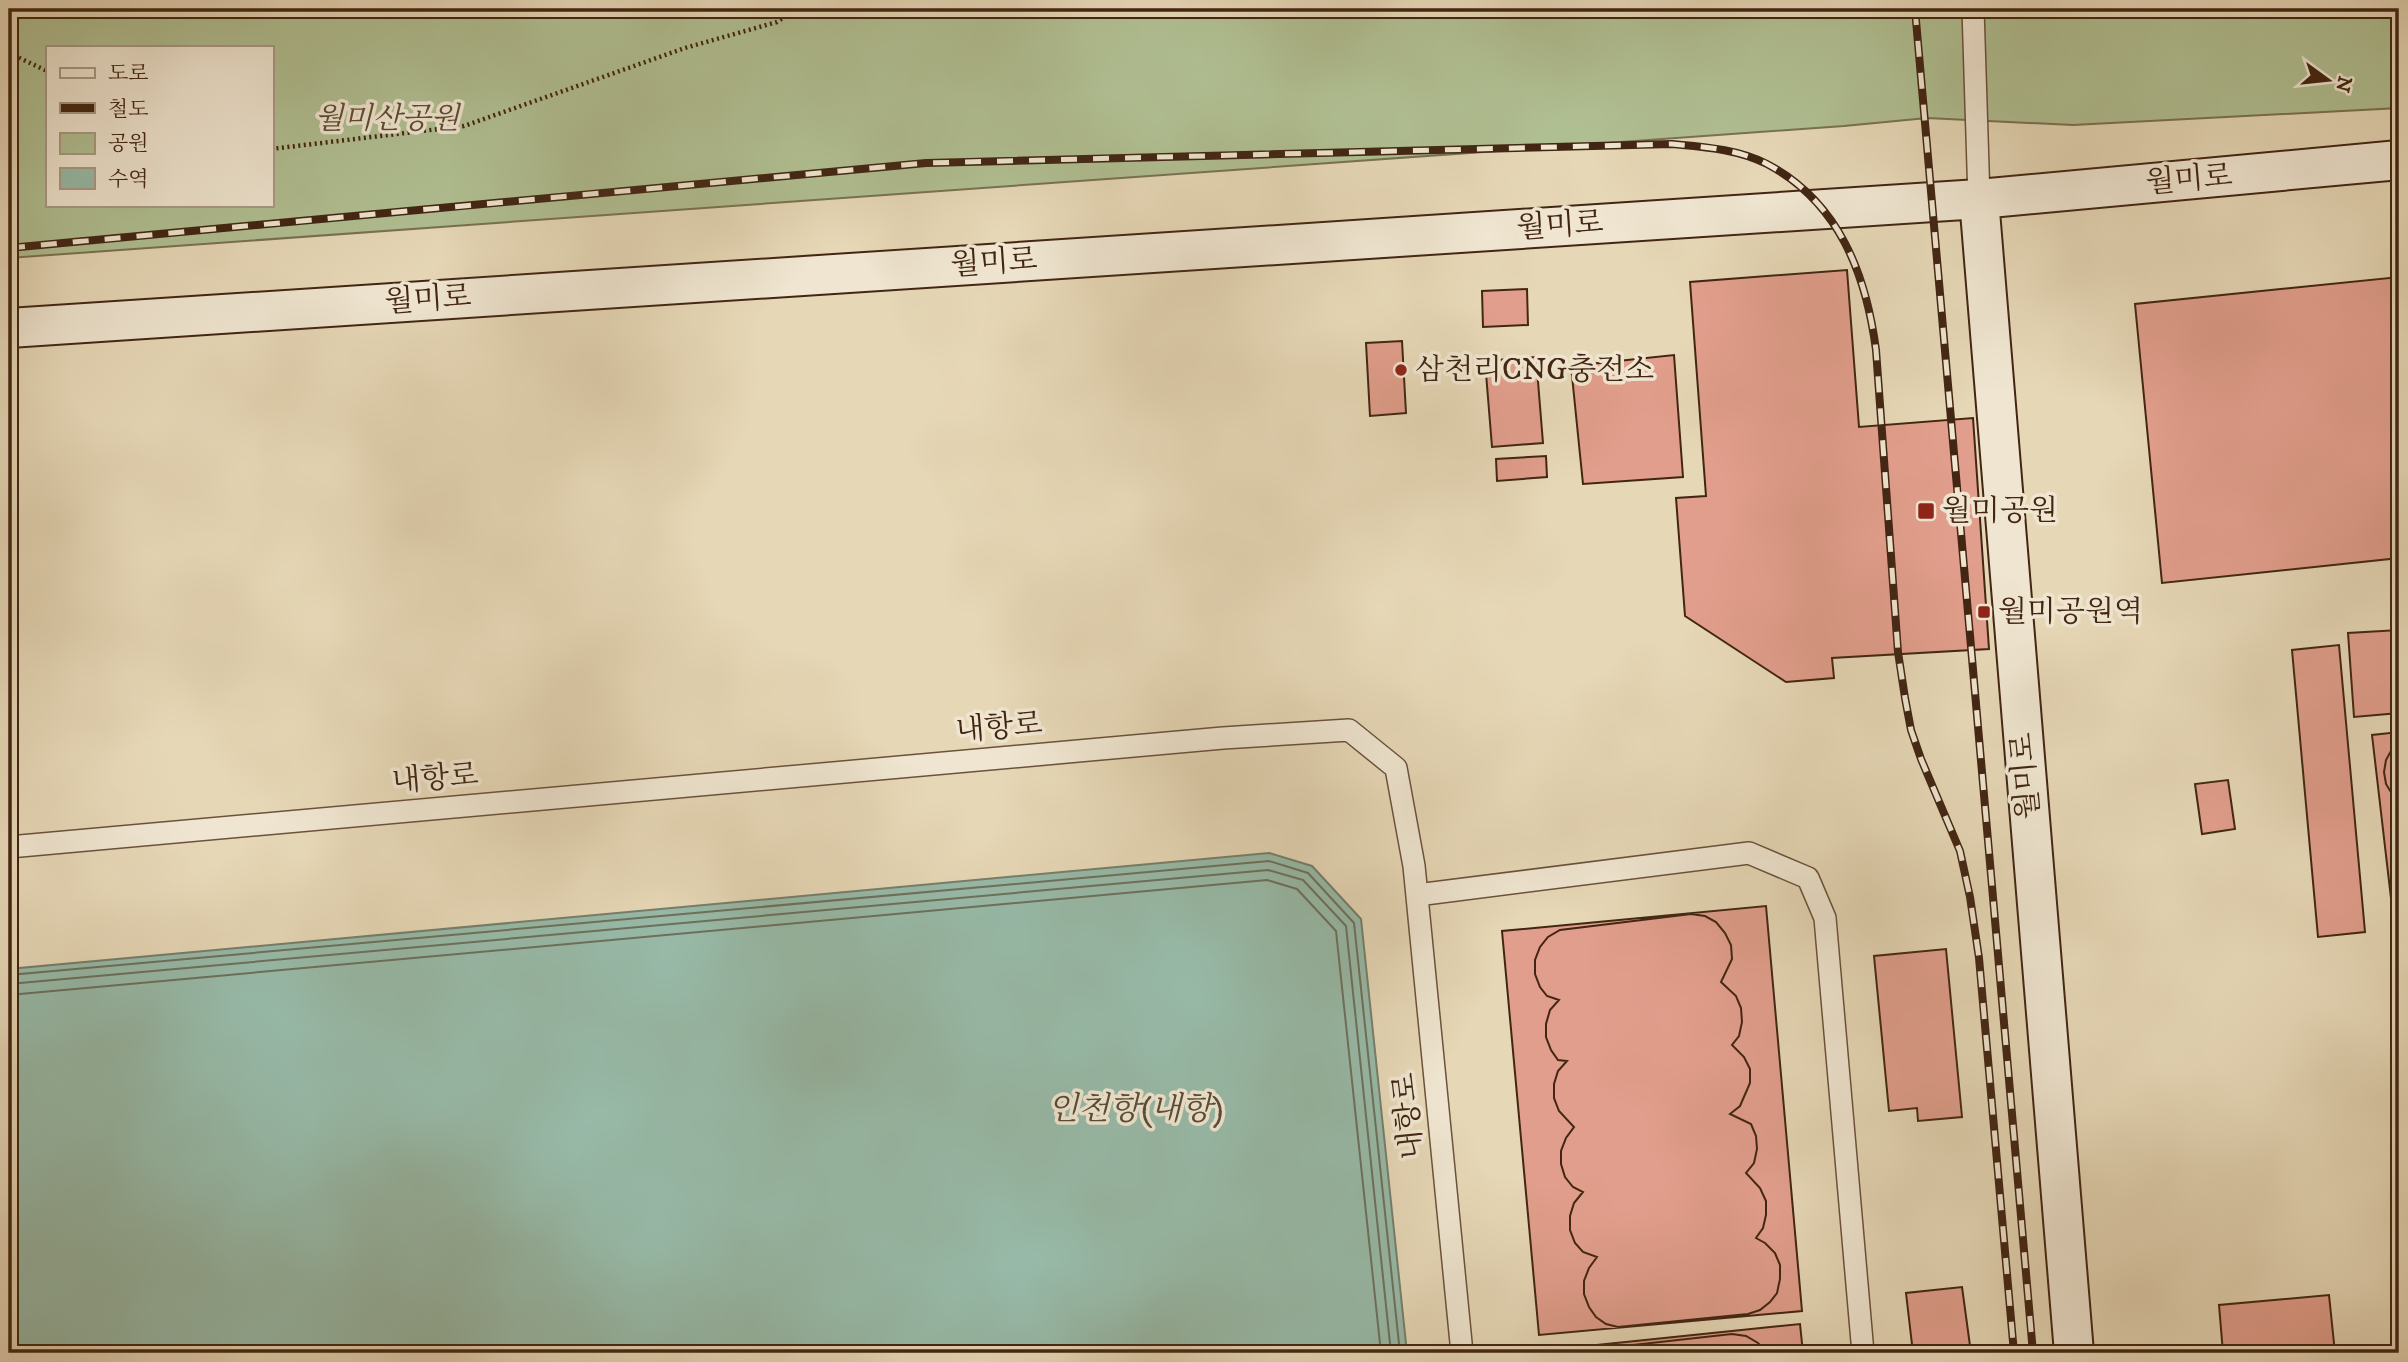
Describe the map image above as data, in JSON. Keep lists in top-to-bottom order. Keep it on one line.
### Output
{"streets":{"main road":["월미로"],"lane":["내항로"]},"water":["인천항(내항)"],"parks":["월미산공원"],"places":{"other":["삼천리CNG충전소"],"transit":["월미공원","월미공원역"]},"legend":["도로","철도","공원","수역"],"north":"right"}
